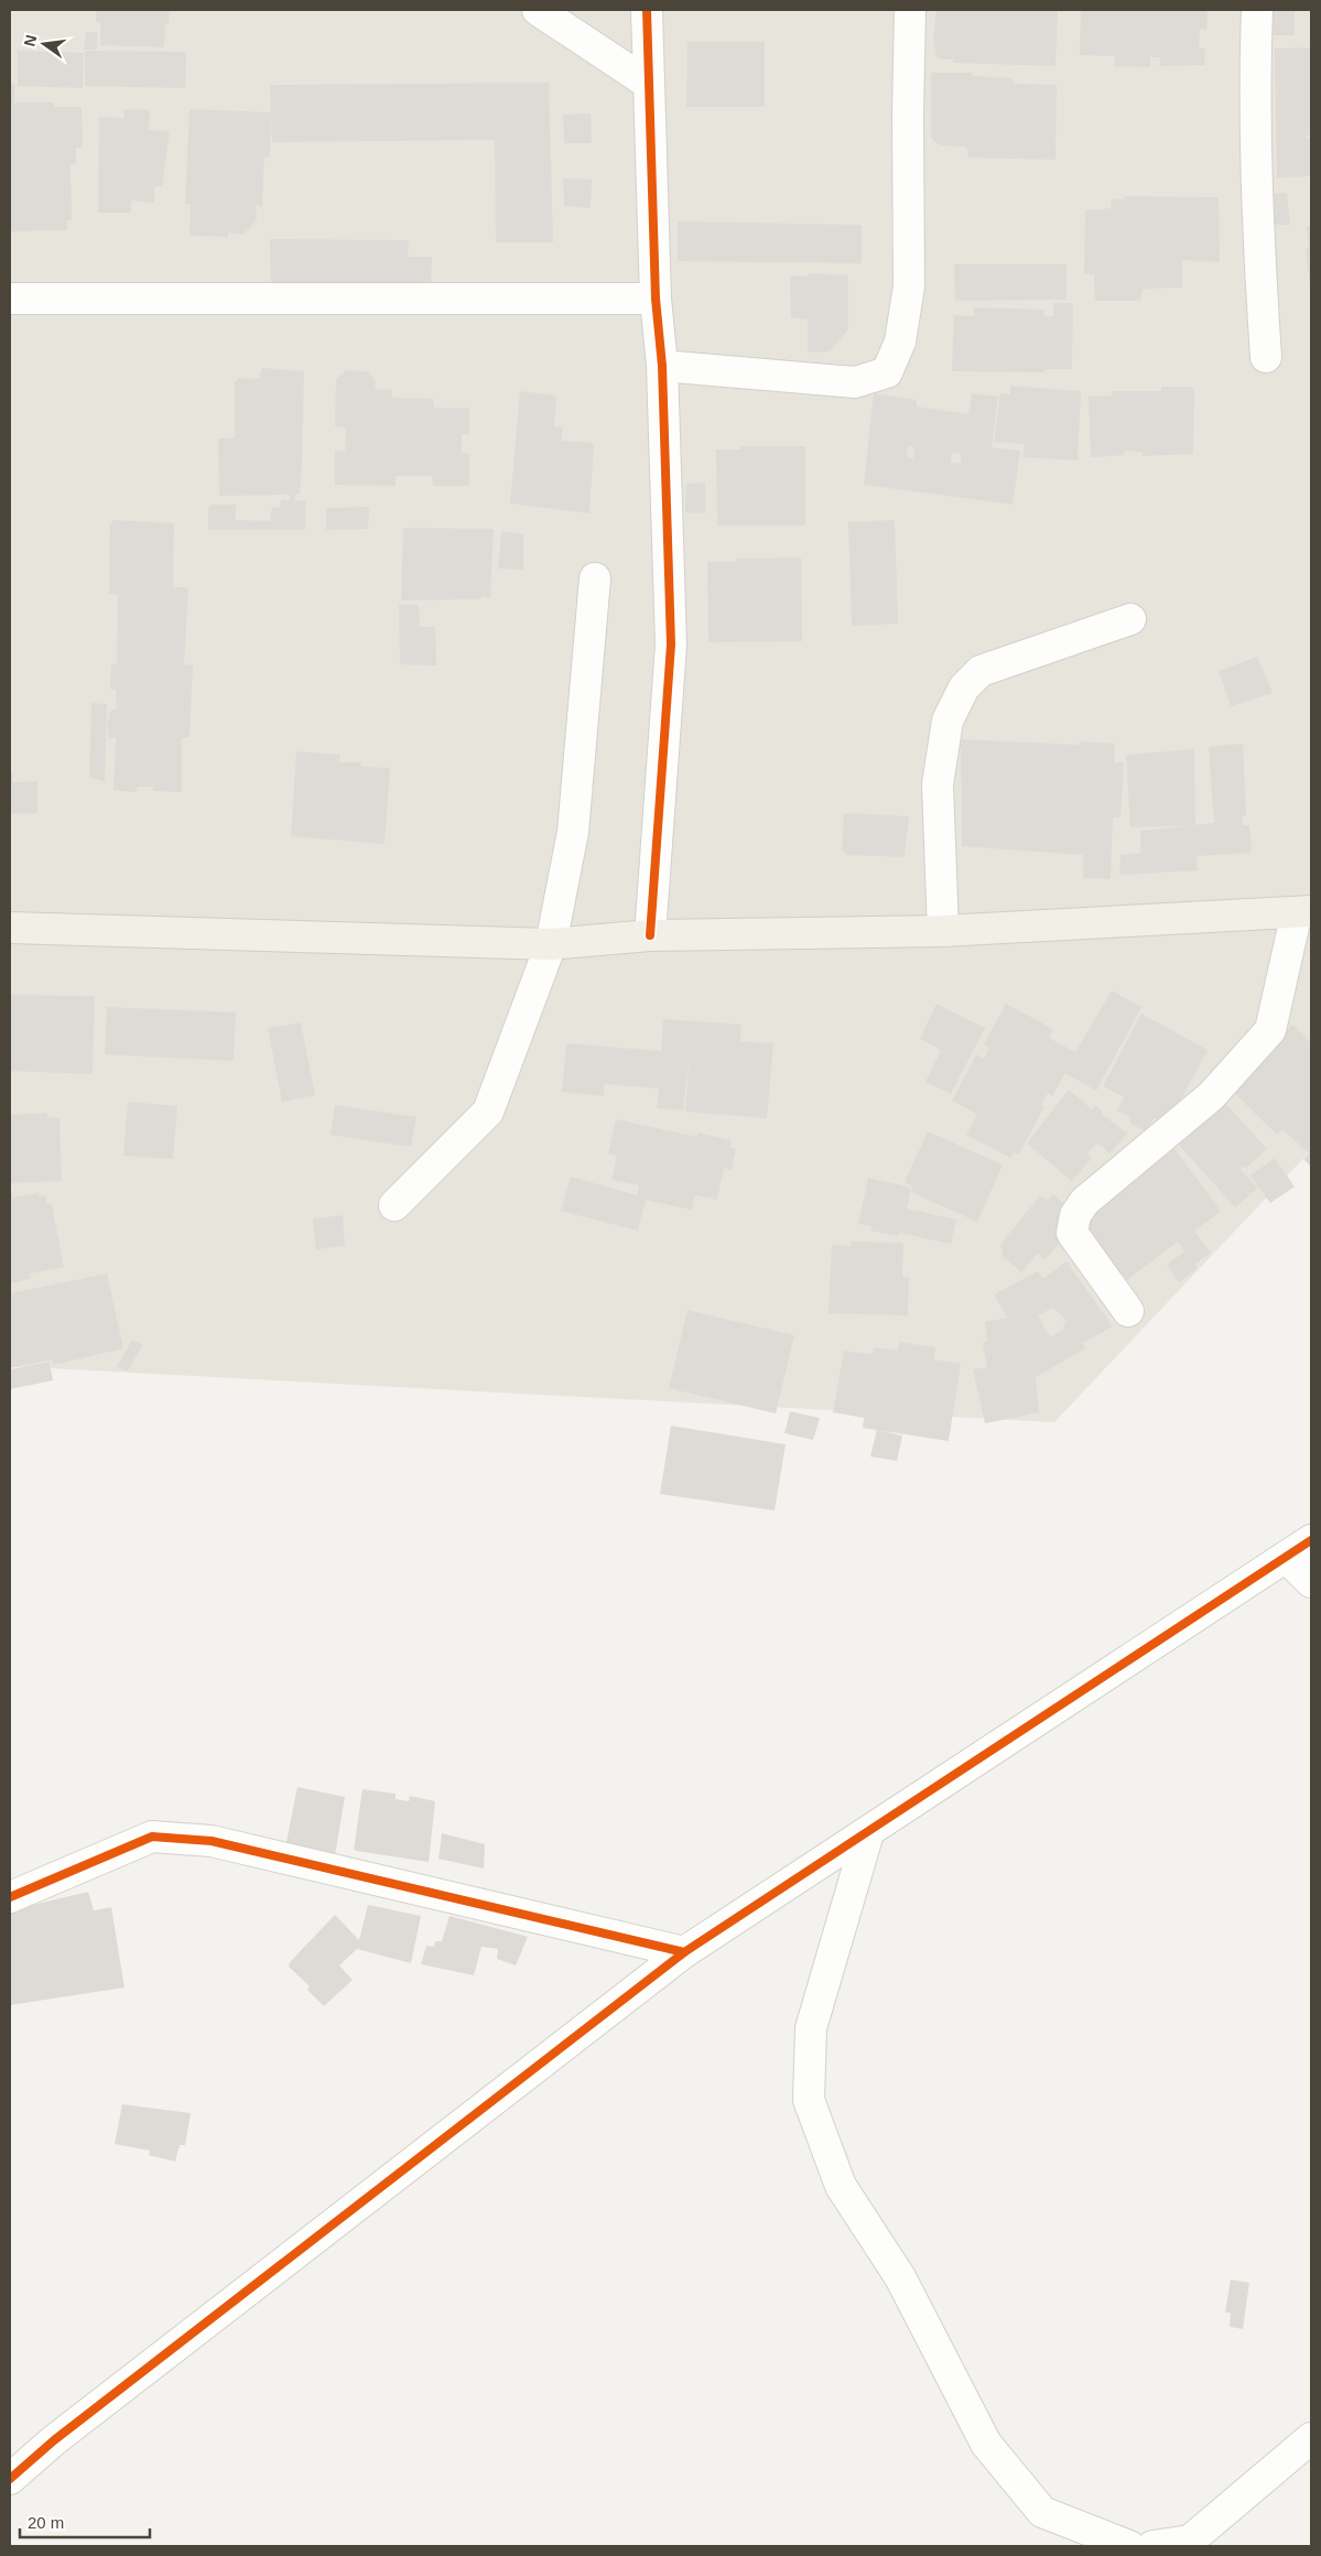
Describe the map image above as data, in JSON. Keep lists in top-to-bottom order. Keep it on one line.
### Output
{"scale_bar":"20 m","north":"left"}
